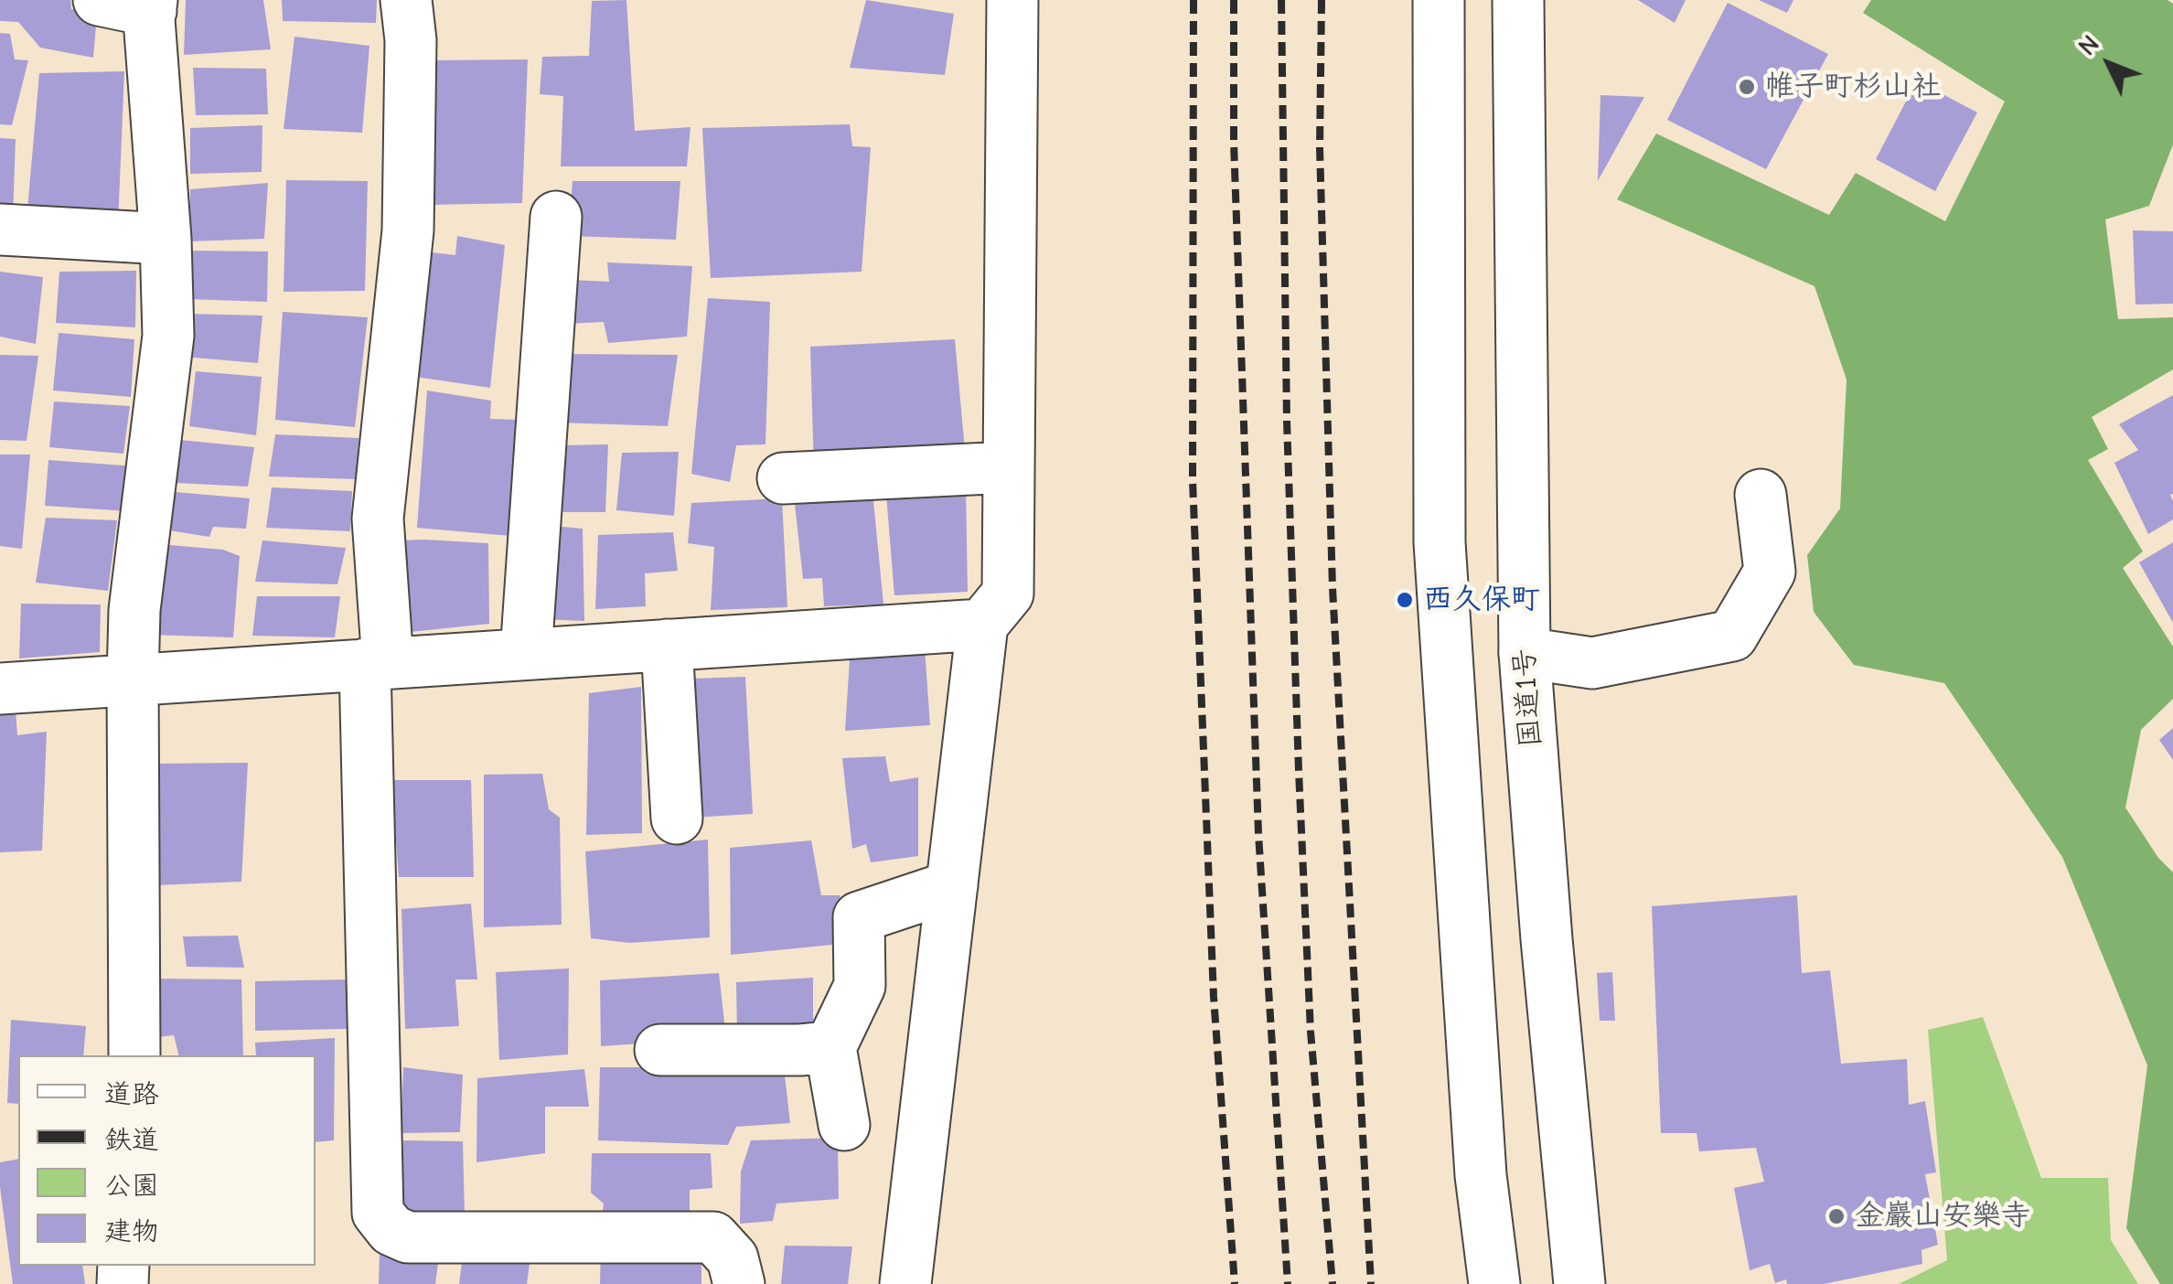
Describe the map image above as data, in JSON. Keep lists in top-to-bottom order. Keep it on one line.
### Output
{"streets":{"main road":["国道1号"]},"places":["帷子町杉山社","西久保町","金巖山安樂寺"],"legend":["道路","鉄道","公園","建物"],"north":"top left"}
